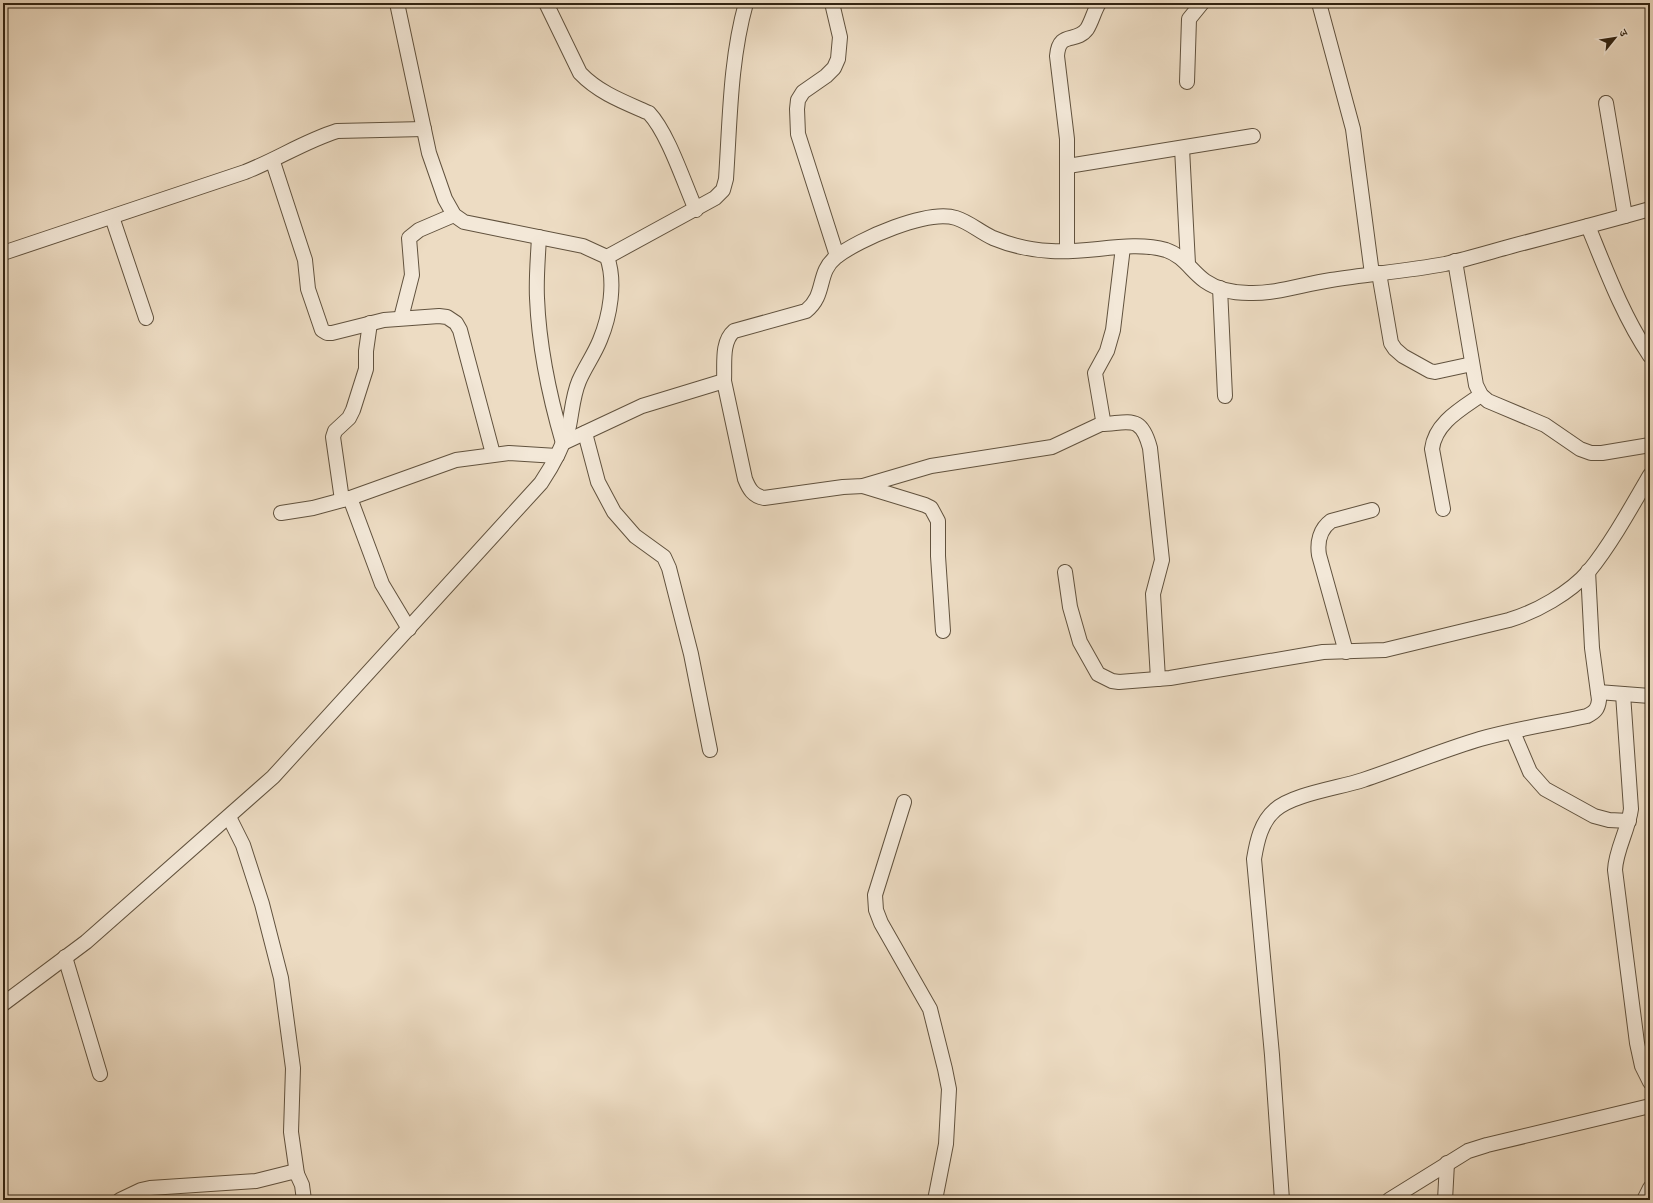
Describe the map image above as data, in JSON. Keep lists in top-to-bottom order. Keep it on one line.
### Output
{"north":"top right"}
